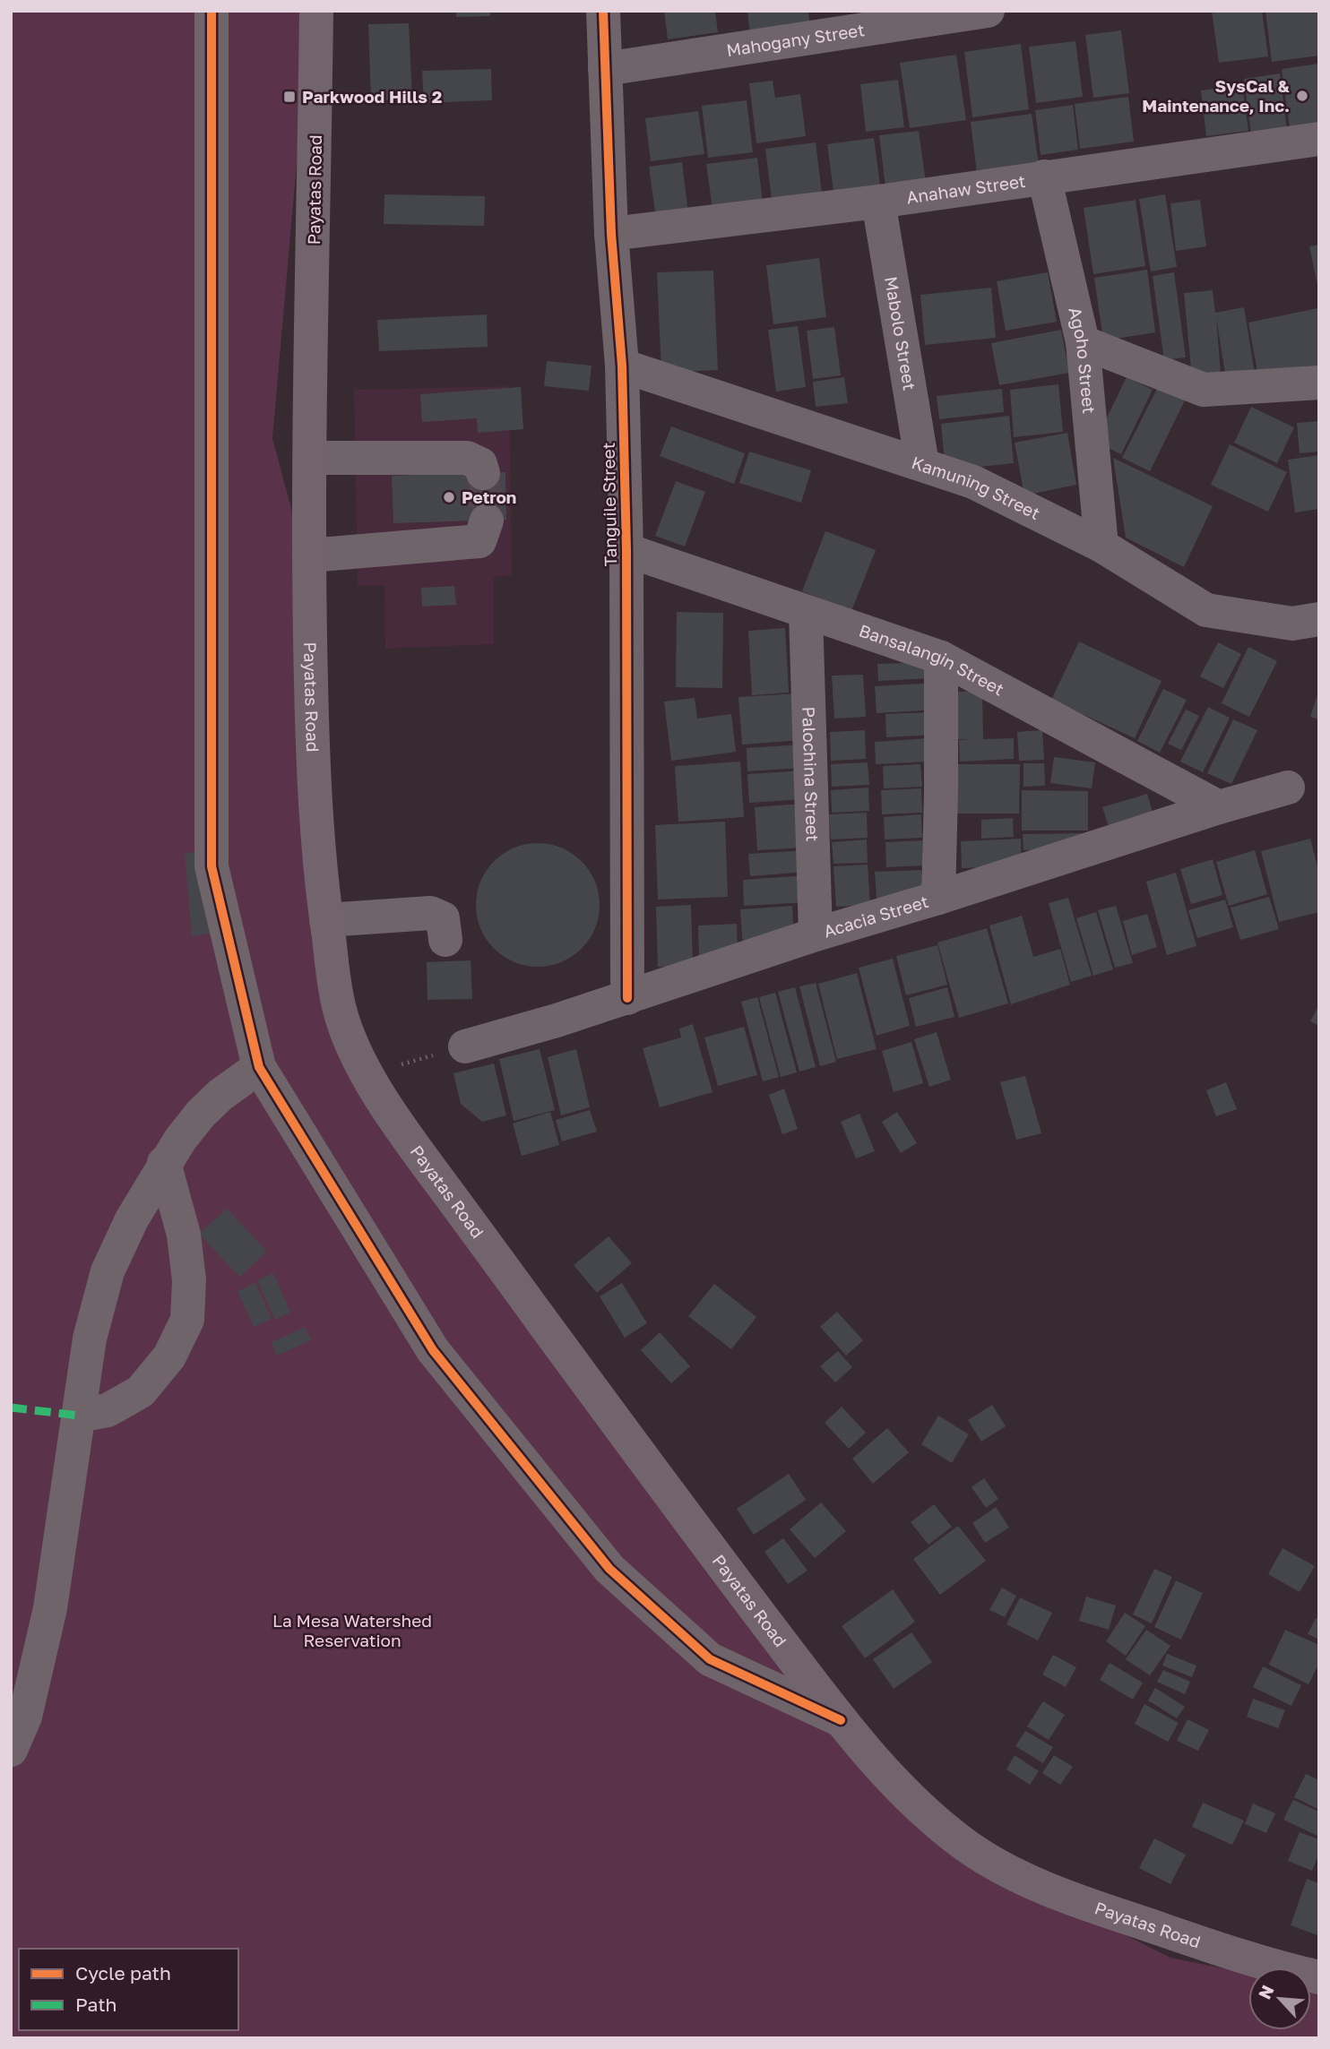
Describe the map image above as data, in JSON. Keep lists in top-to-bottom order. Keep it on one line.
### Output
{"streets":{"main road":["Payatas Road"],"street":["Mahogany Street","Anahaw Street","Mabolo Street","Agoho Street","Kamuning Street","Tanguile Street","Bansalangin Street","Palochina Street","Acacia Street"]},"crossings":[["Mahogany Street","Tanguile Street"],["Anahaw Street","Mabolo Street"],["Anahaw Street","Agoho Street"],["Anahaw Street","Tanguile Street"],["Mabolo Street","Kamuning Street"],["Agoho Street","Kamuning Street"],["Kamuning Street","Tanguile Street"],["Tanguile Street","Bansalangin Street"],["Tanguile Street","Acacia Street"],["Bansalangin Street","Palochina Street"],["Bansalangin Street","Acacia Street"],["Palochina Street","Acacia Street"]],"parks":["La Mesa Watershed Reservation"],"places":{"other":["SysCal & Maintenance, Inc.","Petron"],"transit":["Parkwood Hills 2"]},"legend":["Cycle path","Path"],"north":"top left"}
